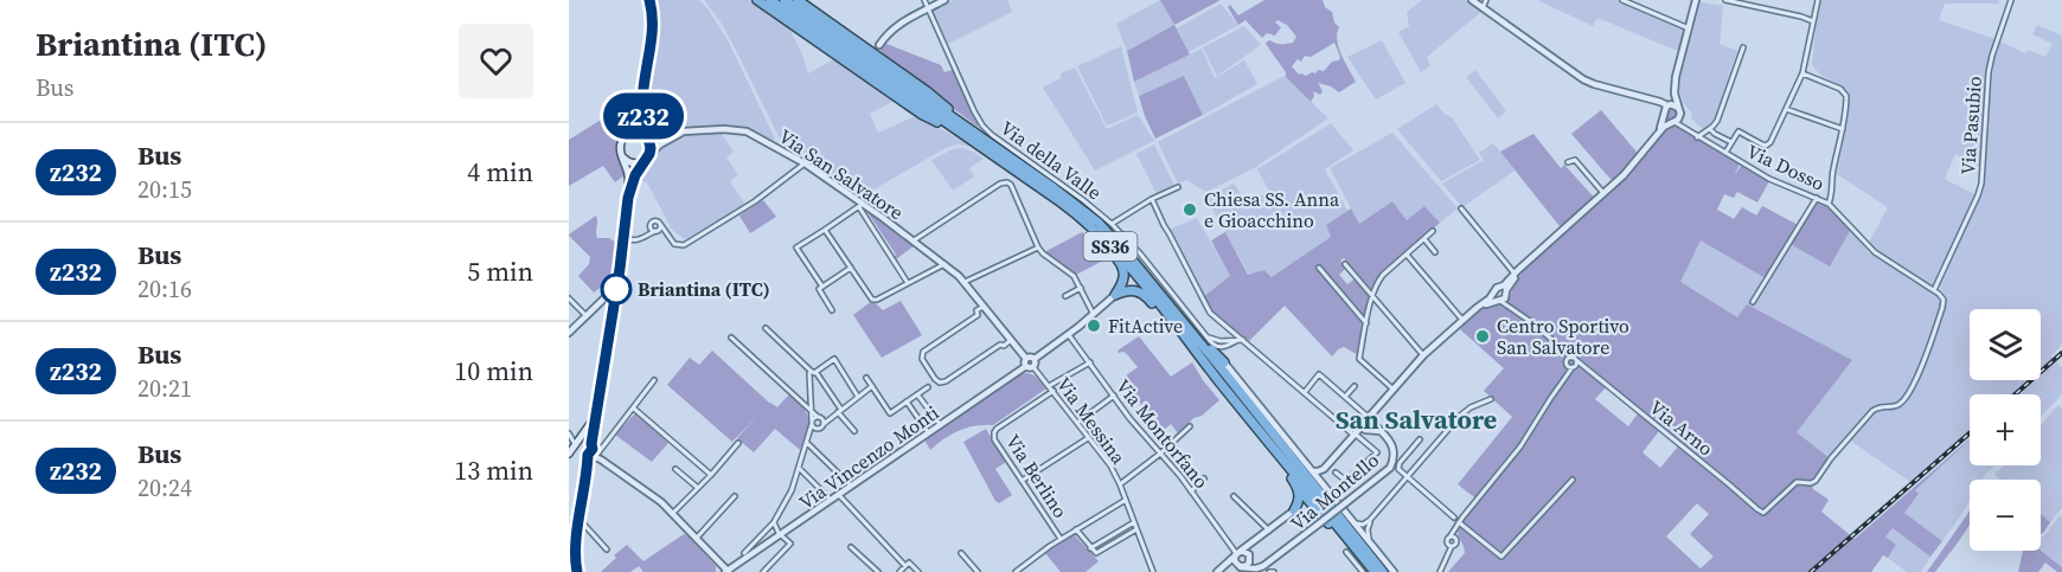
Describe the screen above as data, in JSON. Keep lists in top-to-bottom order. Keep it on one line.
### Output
{"streets":{"highway":["SS36"],"street":["Via Pasubio","Via della Valle","Via Dosso","Via San Salvatore","Via Messina","Via Arno","Via Montorfano","Via Vincenzo Monti","Via Berlino","Via Montello"]},"crossings":[["Via Pasubio","Via Dosso"],["Via Pasubio","Via Arno"],["Via Dosso","Via Arno"],["Via Messina","Via Berlino"],["Via Montorfano","Via Montello"]],"districts":["San Salvatore"],"places":["Chiesa SS. Anna e Gioacchino","Briantina (ITC)","FitActive","Centro Sportivo San Salvatore"],"lines":["bus line z232"],"page":{"heading":["Briantina (ITC)","Bus"],"on_map":"z232","list":[{"mark":"z232","name":"Bus","note":"20:15","value":"4 min"},{"mark":"z232","name":"Bus","note":"20:16","value":"5 min"},{"mark":"z232","name":"Bus","note":"20:21","value":"10 min"},{"mark":"z232","name":"Bus","note":"20:24","value":"13 min"}],"map_buttons":["+","−"]}}
